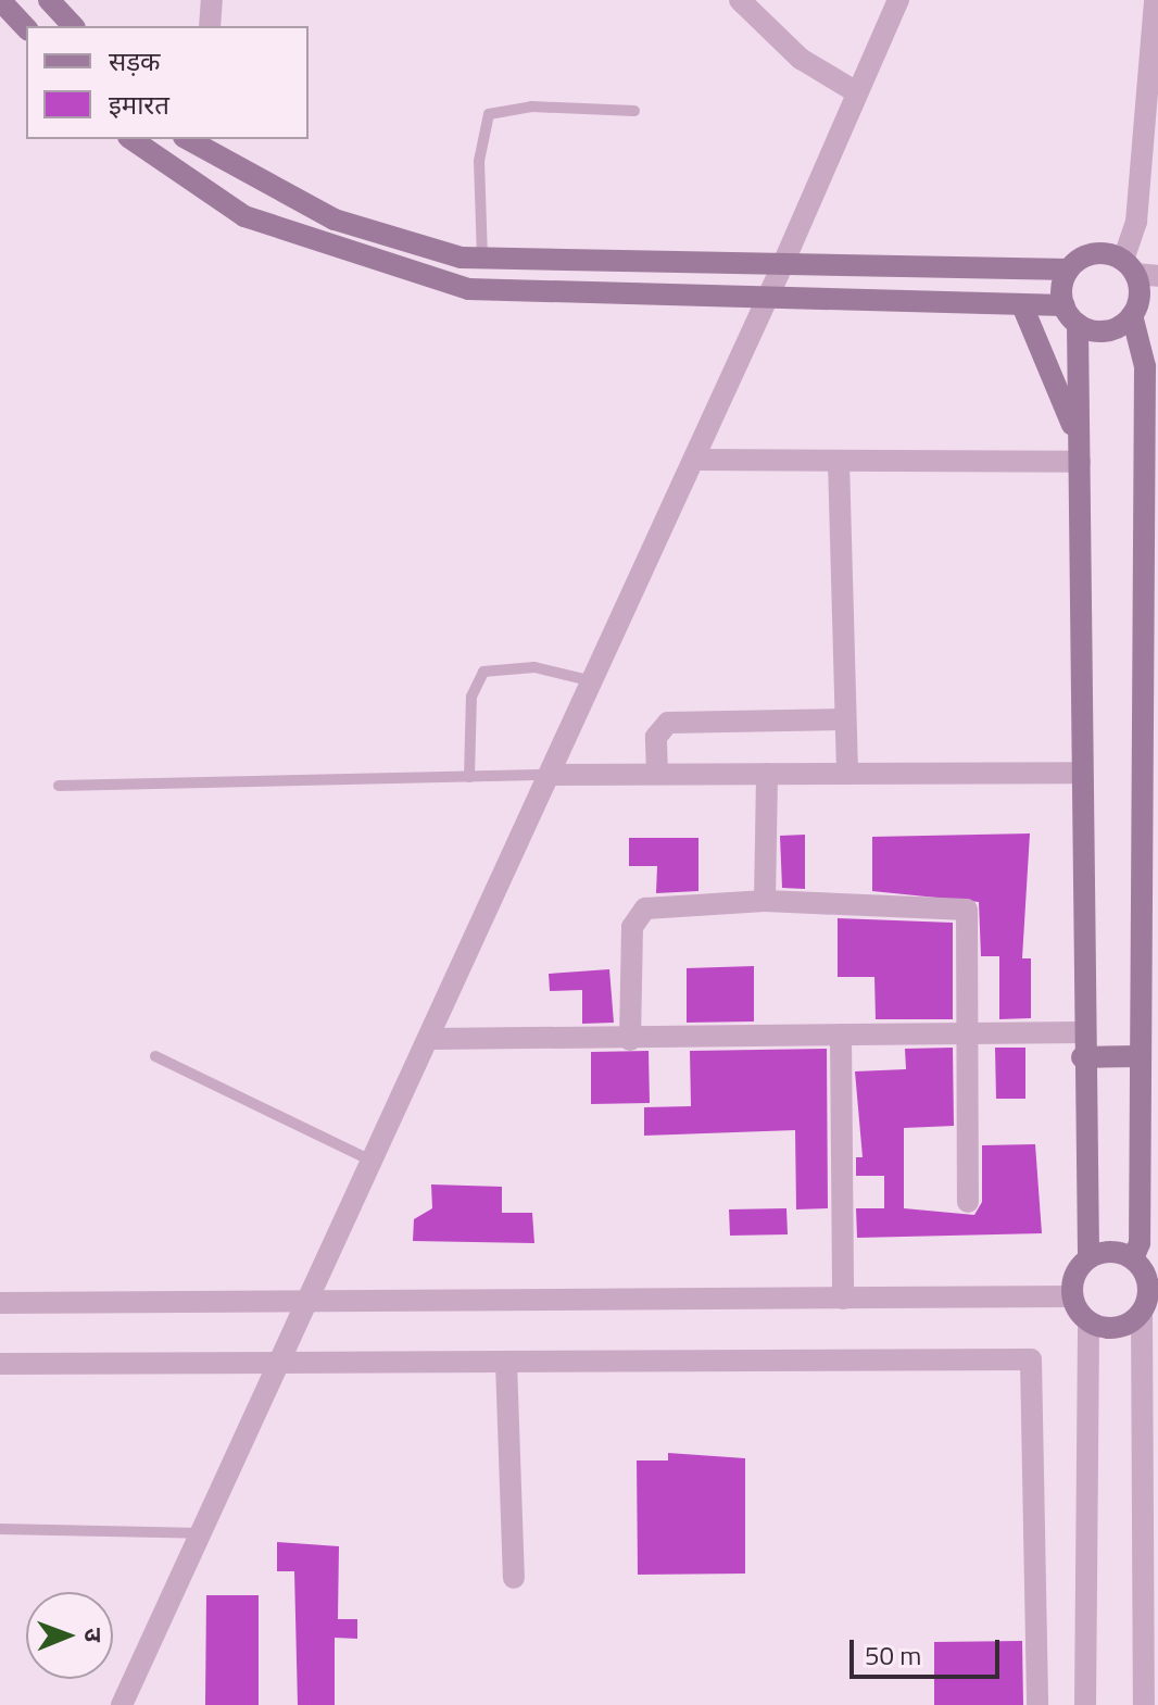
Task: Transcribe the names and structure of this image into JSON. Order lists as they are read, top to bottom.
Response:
{
  "legend": ["सड़क", "इमारत"],
  "scale_bar": "50 m",
  "north": "right"
}
